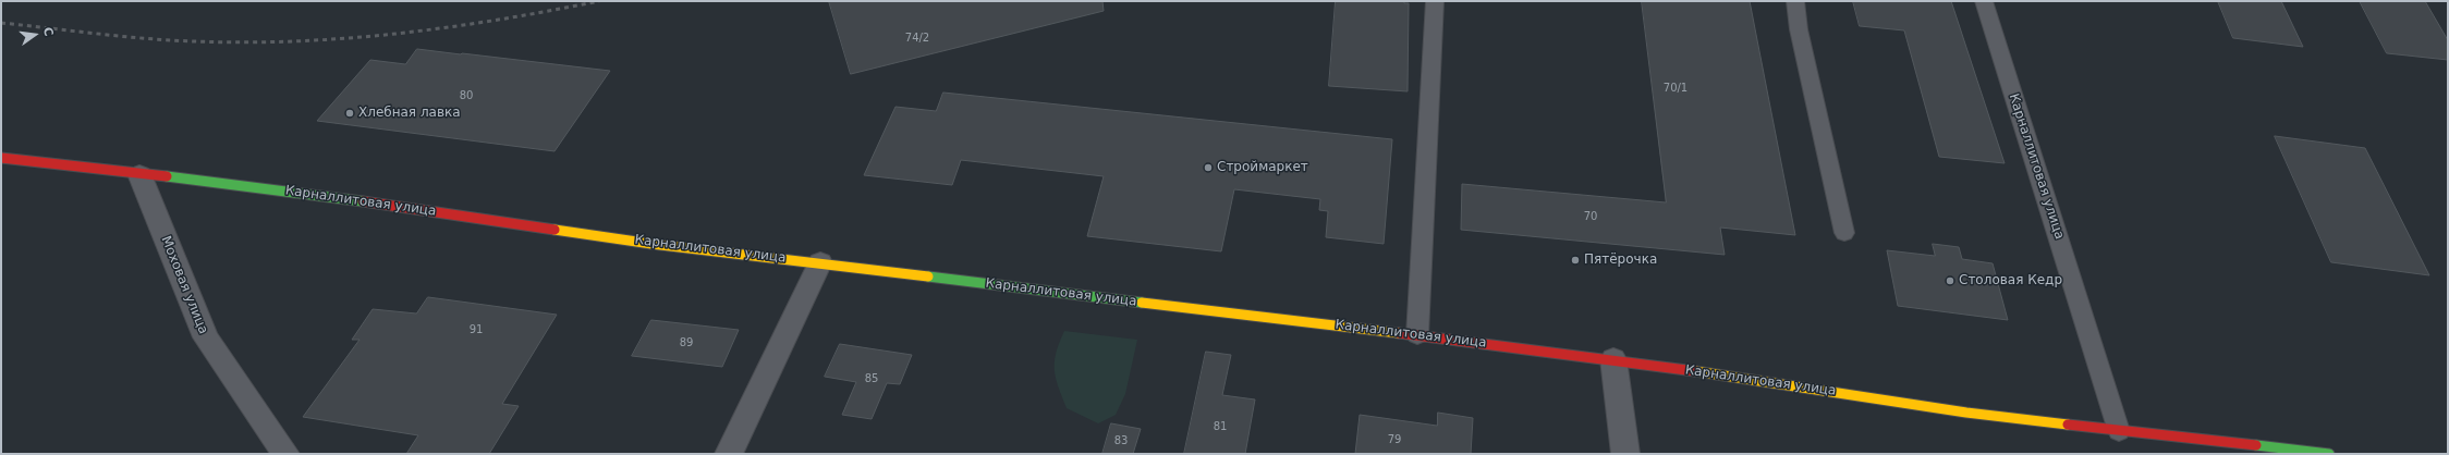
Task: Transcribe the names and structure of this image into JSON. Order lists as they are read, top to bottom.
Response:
{
  "streets": {
    "street": ["Карналлитовая улица", "Моховая улица"]
  },
  "crossings": [
    ["Карналлитовая улица", "Моховая улица"]
  ],
  "places": [
    "Хлебная лавка",
    "Строймаркет",
    "Пятёрочка",
    "Столовая Кедр"
  ],
  "house_numbers": [
    "74/2",
    "70/1",
    "80",
    "70",
    "91",
    "89",
    "85",
    "81",
    "79",
    "83"
  ],
  "north": "right"
}
